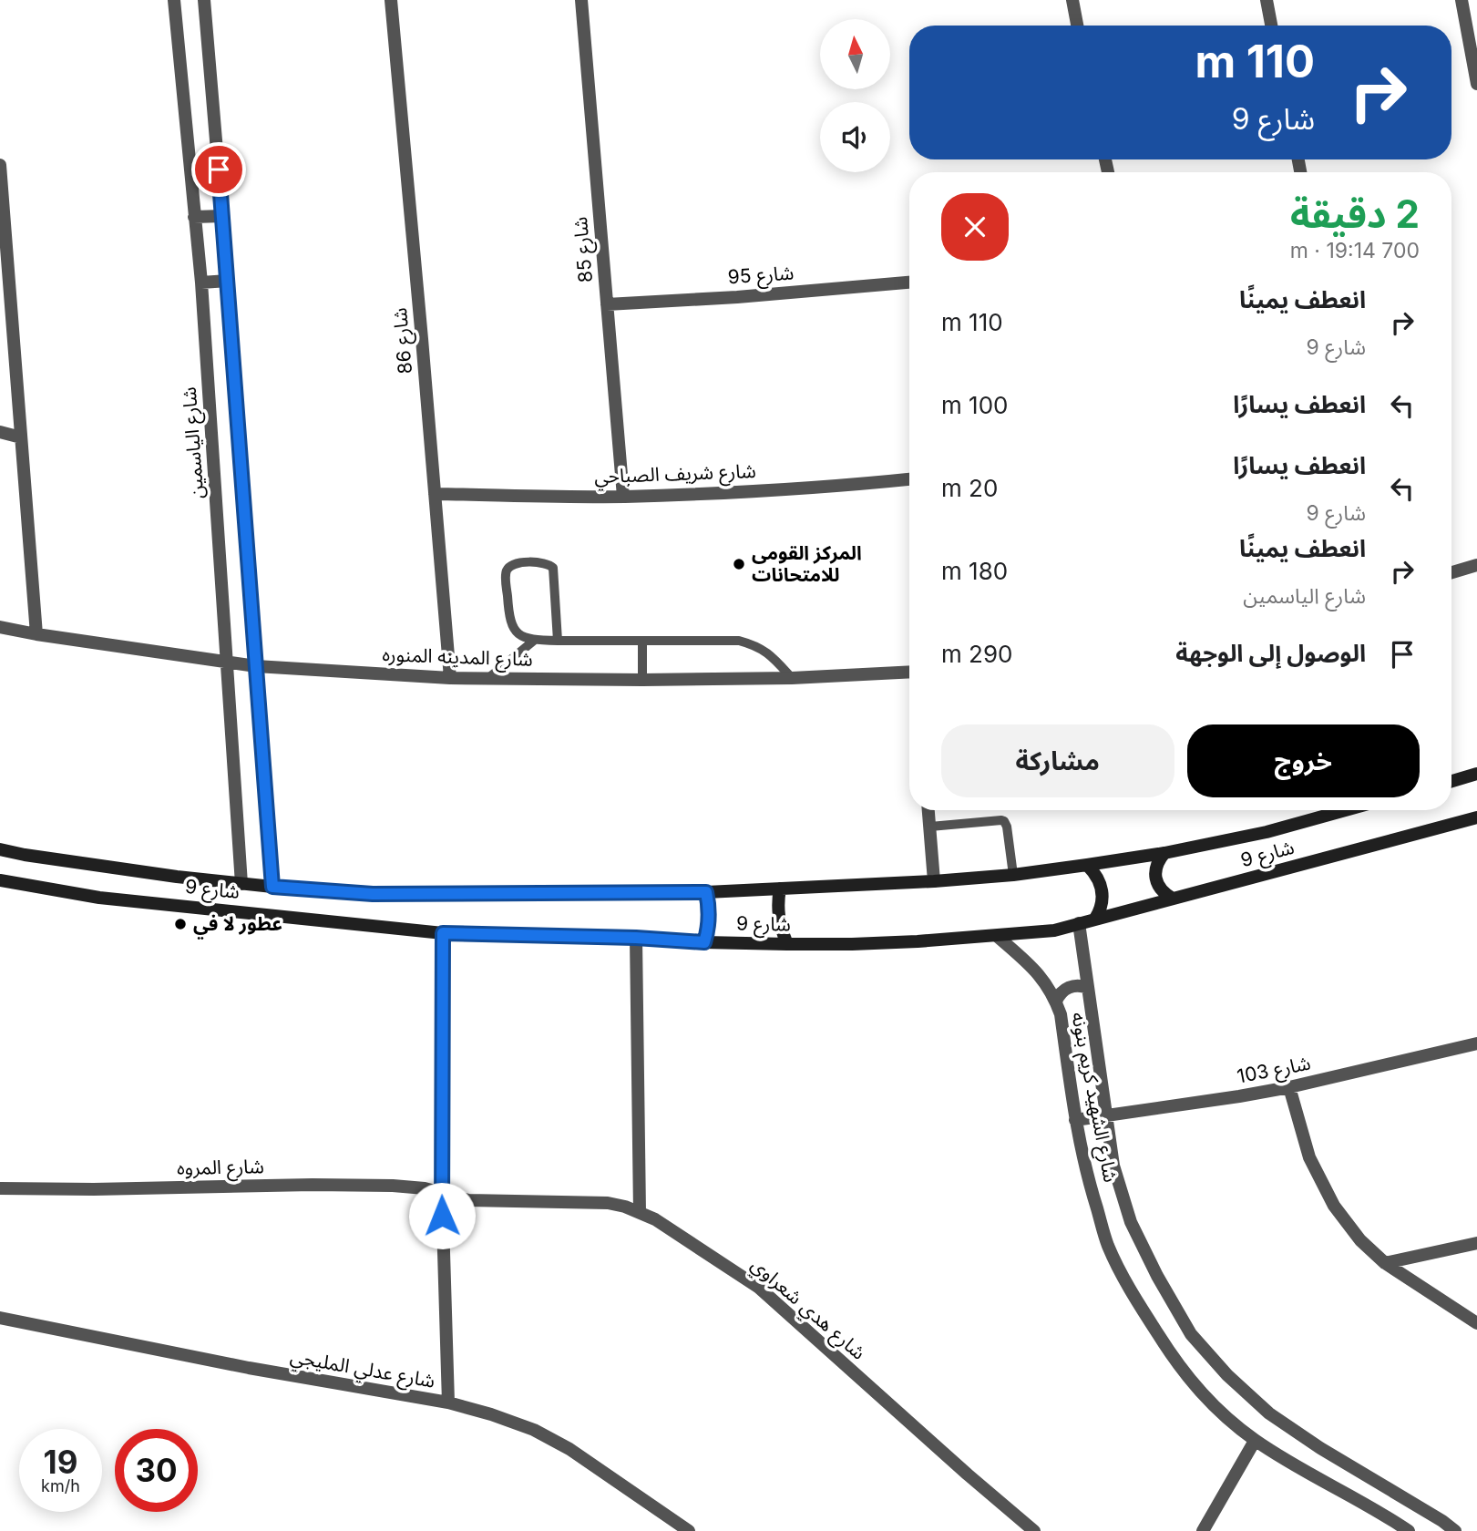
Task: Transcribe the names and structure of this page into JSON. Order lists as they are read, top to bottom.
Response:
{
  "streets": {
    "main road": ["شارع 9"],
    "street": [
      "شارع 85",
      "شارع 95",
      "شارع 86",
      "شارع الياسمين",
      "شارع شريف الصباحي",
      "شارع المدينه المنوره",
      "شارع 103",
      "شارع الشهيد كريم بنونه",
      "شارع المروه",
      "شارع هدي شعراوي",
      "شارع عدلي المليجي"
    ]
  },
  "crossings": [
    ["شارع 85", "شارع 95"],
    ["شارع 85", "شارع شريف الصباحي"],
    ["شارع 86", "شارع شريف الصباحي"],
    ["شارع 86", "شارع المدينه المنوره"],
    ["شارع الياسمين", "شارع المدينه المنوره"],
    ["شارع الياسمين", "شارع 9"],
    ["شارع 9", "شارع الشهيد كريم بنونه"],
    ["شارع 103", "شارع الشهيد كريم بنونه"],
    ["شارع المروه", "شارع هدي شعراوي"]
  ],
  "places": ["المركز القومى للامتحانات", "عطور لا في"],
  "north": "top",
  "page": {
    "turn": ["110 m", "شارع 9"],
    "heading": ["2 دقيقة", "700 m · 19:14"],
    "list": [
      {
        "name": "انعطف يمينًا",
        "note": "شارع 9",
        "value": "110 m"
      },
      {
        "name": "انعطف يسارًا",
        "value": "100 m"
      },
      {
        "name": "انعطف يسارًا",
        "note": "شارع 9",
        "value": "20 m"
      },
      {
        "name": "انعطف يمينًا",
        "note": "شارع الياسمين",
        "value": "180 m"
      },
      {
        "name": "الوصول إلى الوجهة",
        "value": "290 m"
      }
    ],
    "buttons": ["خروج", "مشاركة"],
    "speed": "19 km/h",
    "limit": "30"
  }
}
